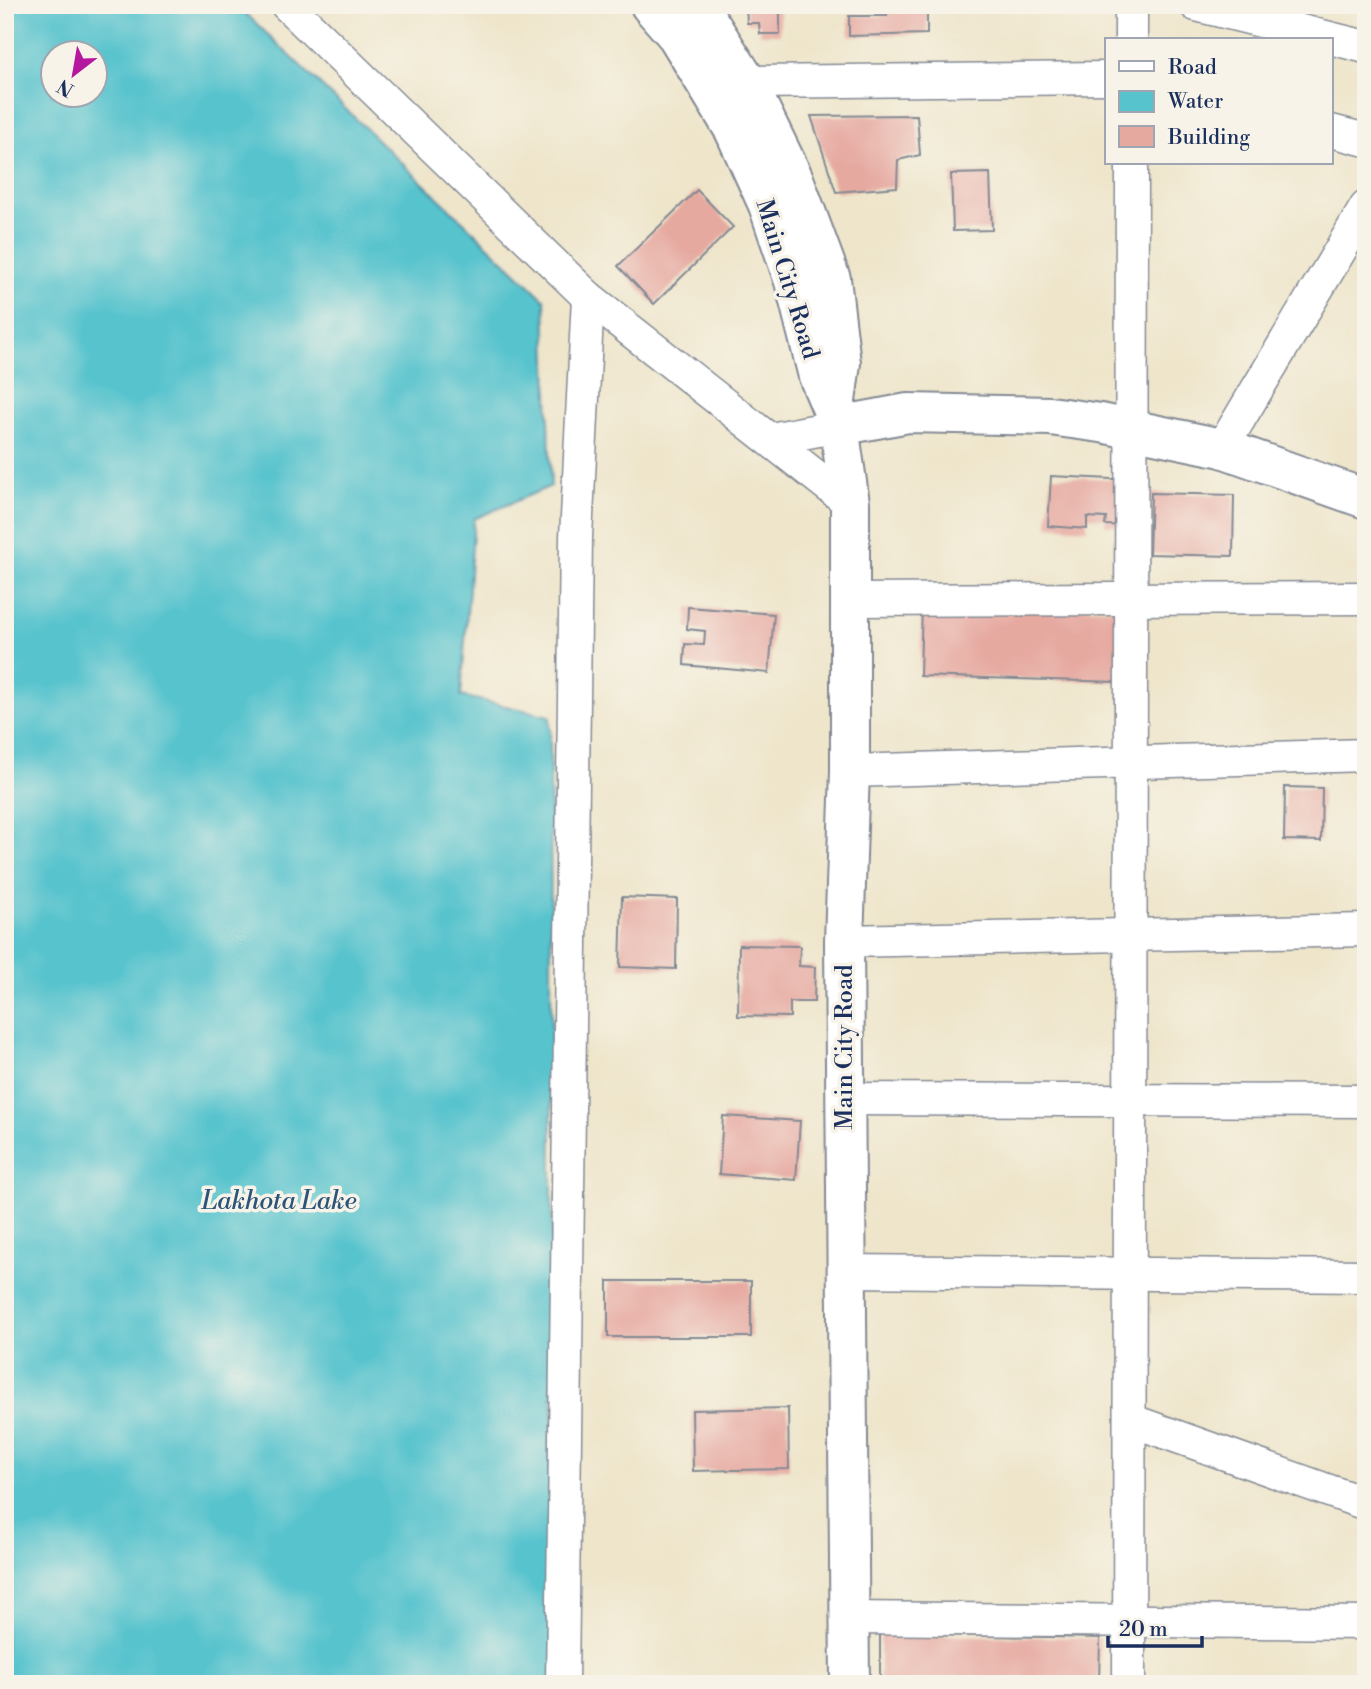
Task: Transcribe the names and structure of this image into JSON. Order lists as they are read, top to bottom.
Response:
{
  "streets": {
    "main road": ["Main City Road"]
  },
  "water": ["Lakhota Lake"],
  "legend": ["Road", "Water", "Building"],
  "scale_bar": "20 m",
  "north": "bottom left"
}
